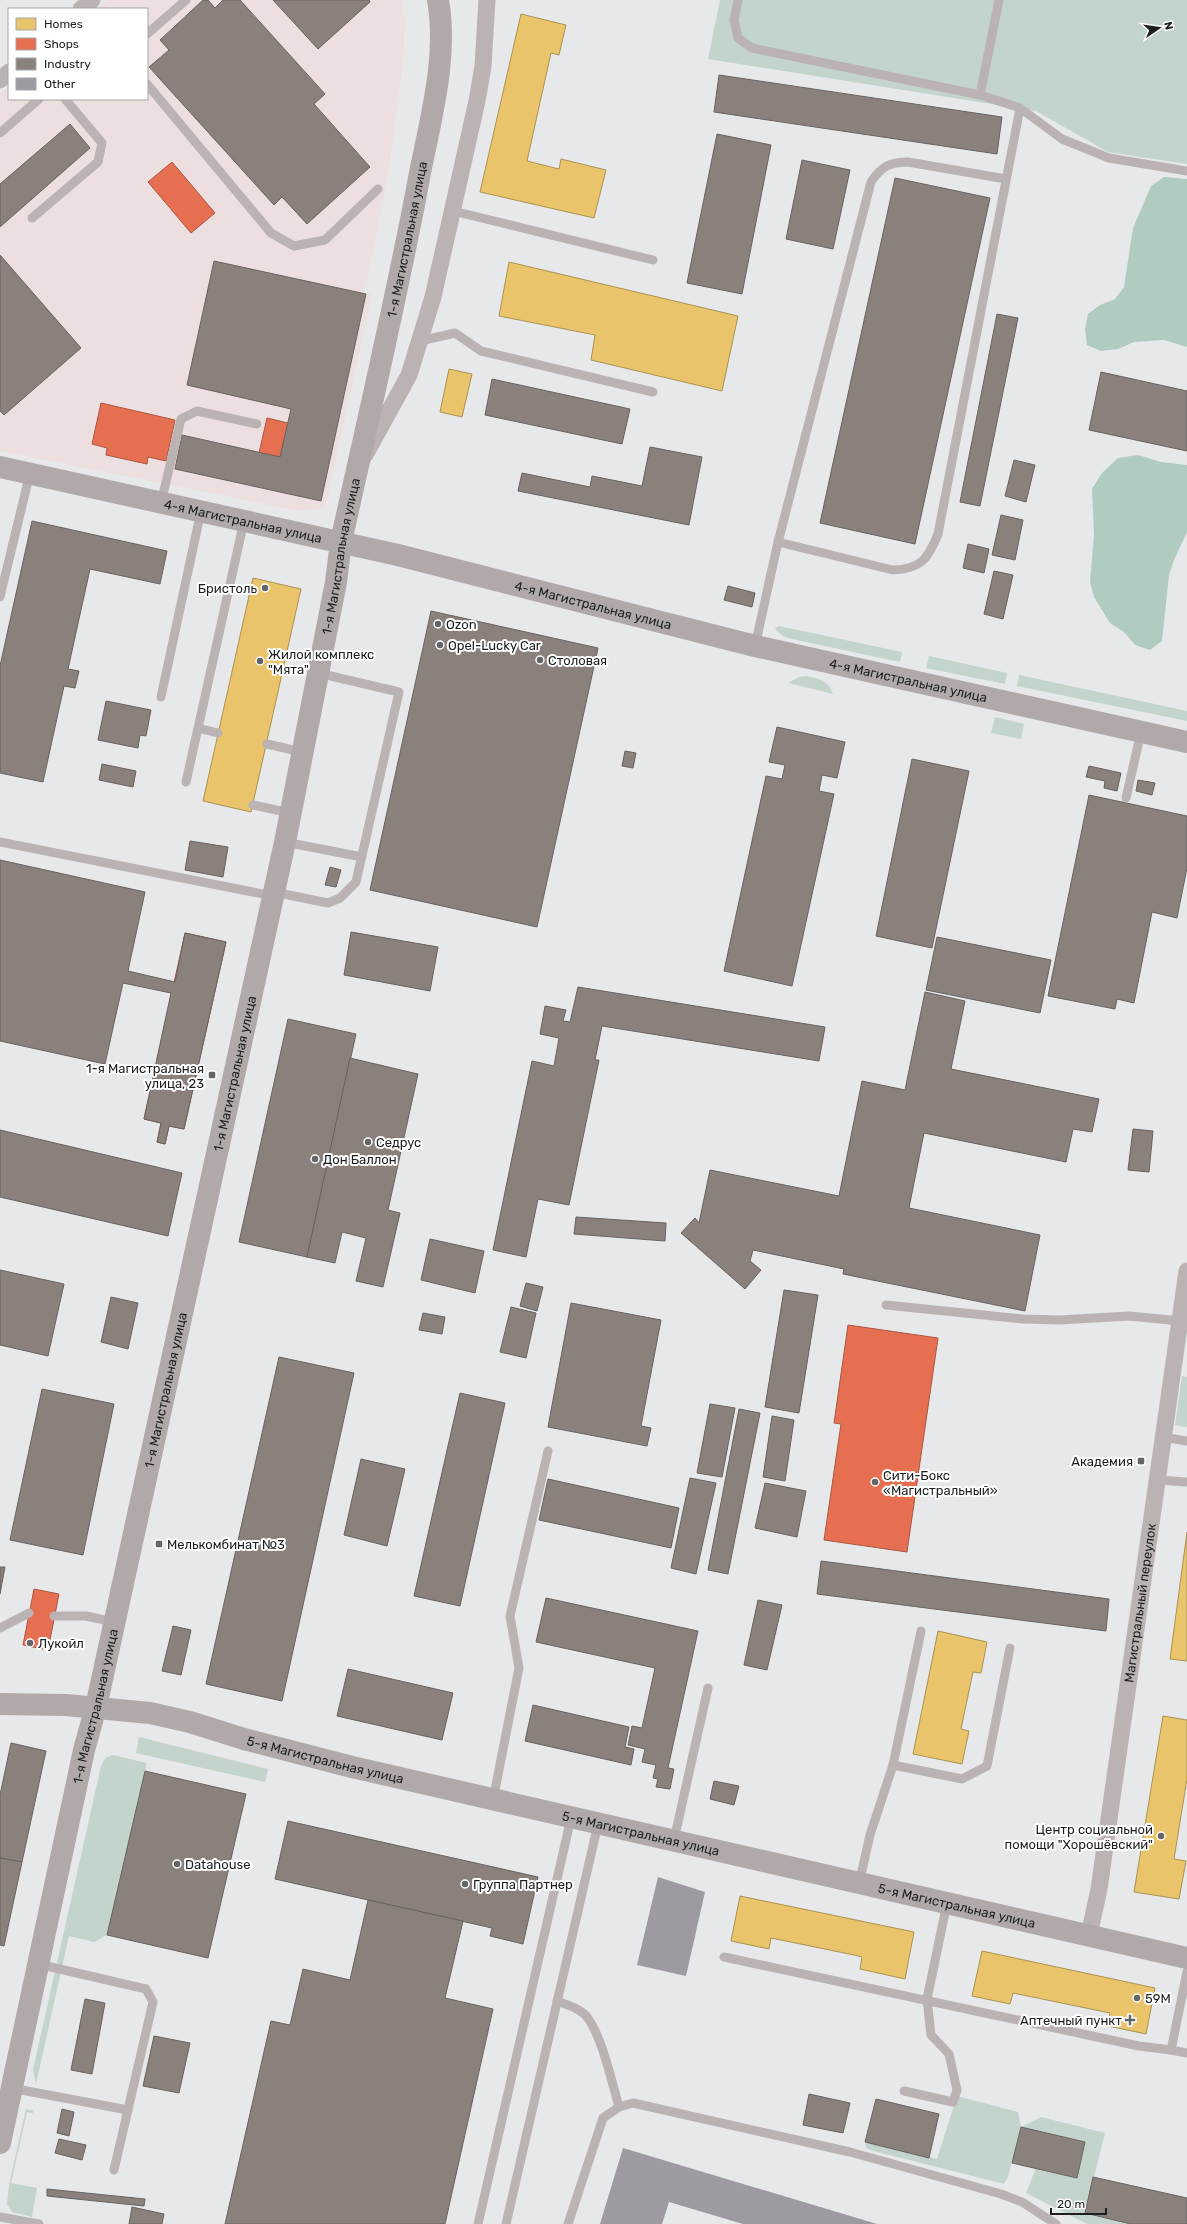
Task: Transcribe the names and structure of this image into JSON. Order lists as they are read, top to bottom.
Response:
{
  "streets": {
    "street": [
      "1-я Магистральная улица",
      "4-я Магистральная улица",
      "Магистральный переулок",
      "5-я Магистральная улица"
    ]
  },
  "crossings": [
    ["1-я Магистральная улица", "4-я Магистральная улица"],
    ["1-я Магистральная улица", "5-я Магистральная улица"],
    ["Магистральный переулок", "5-я Магистральная улица"]
  ],
  "places": {
    "other": [
      "Бристоль",
      "Ozon",
      "Opel-Lucky Car",
      "Столовая",
      "Жилой комплекс \"Мята\"",
      "Седрус",
      "Дон Баллон",
      "Сити-Бокс «Магистральный»",
      "Лукойл",
      "Центр социальной помощи \"Хорошёвский\"",
      "Datahouse",
      "Группа Партнер",
      "59М"
    ],
    "transit": ["1-я Магистральная улица, 23", "Академия", "Мелькомбинат №3"],
    "health": ["Аптечный пункт"]
  },
  "legend": [
    "Homes",
    "Shops",
    "Industry",
    "Other"
  ],
  "scale_bar": "20 m",
  "north": "right"
}
